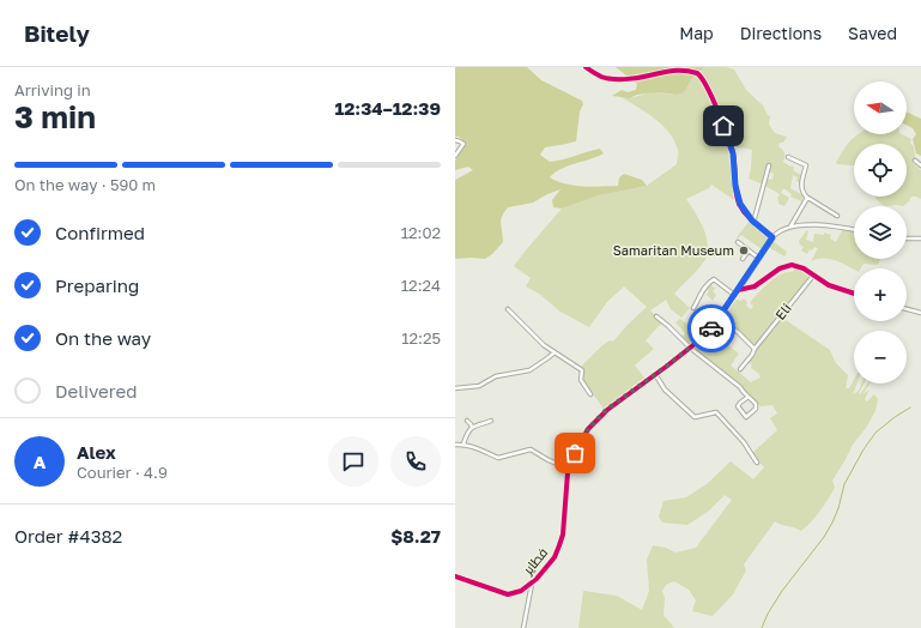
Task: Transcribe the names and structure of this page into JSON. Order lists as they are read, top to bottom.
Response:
{
  "streets": {
    "street": ["Eli", "فطاير"]
  },
  "places": ["Samaritan Museum"],
  "north": "left",
  "page": {
    "header": "Bitely",
    "nav": ["Map", "Directions", "Saved"],
    "heading": ["3 min", "Arriving in", "12:34–12:39"],
    "panel": [
      "Alex",
      "Courier · 4.9",
      "Order #4382",
      "$8.27"
    ],
    "map_buttons": ["+", "−"],
    "bar": "On the way · 590 m",
    "list": [
      ["Confirmed", "12:02"],
      ["Preparing", "12:24"],
      ["On the way", "12:25"],
      "Delivered"
    ],
    "round": "A"
  }
}
